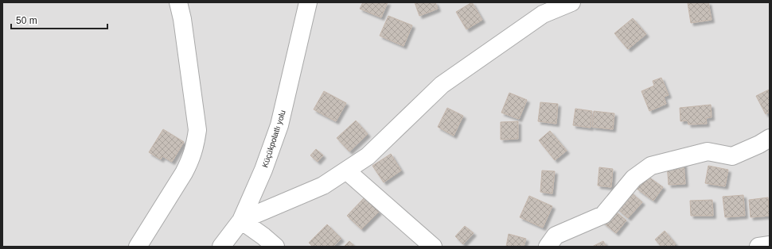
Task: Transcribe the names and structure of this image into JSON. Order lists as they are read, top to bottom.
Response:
{
  "streets": {
    "street": ["Küçükpolatlı yolu"]
  },
  "scale_bar": "50 m"
}
